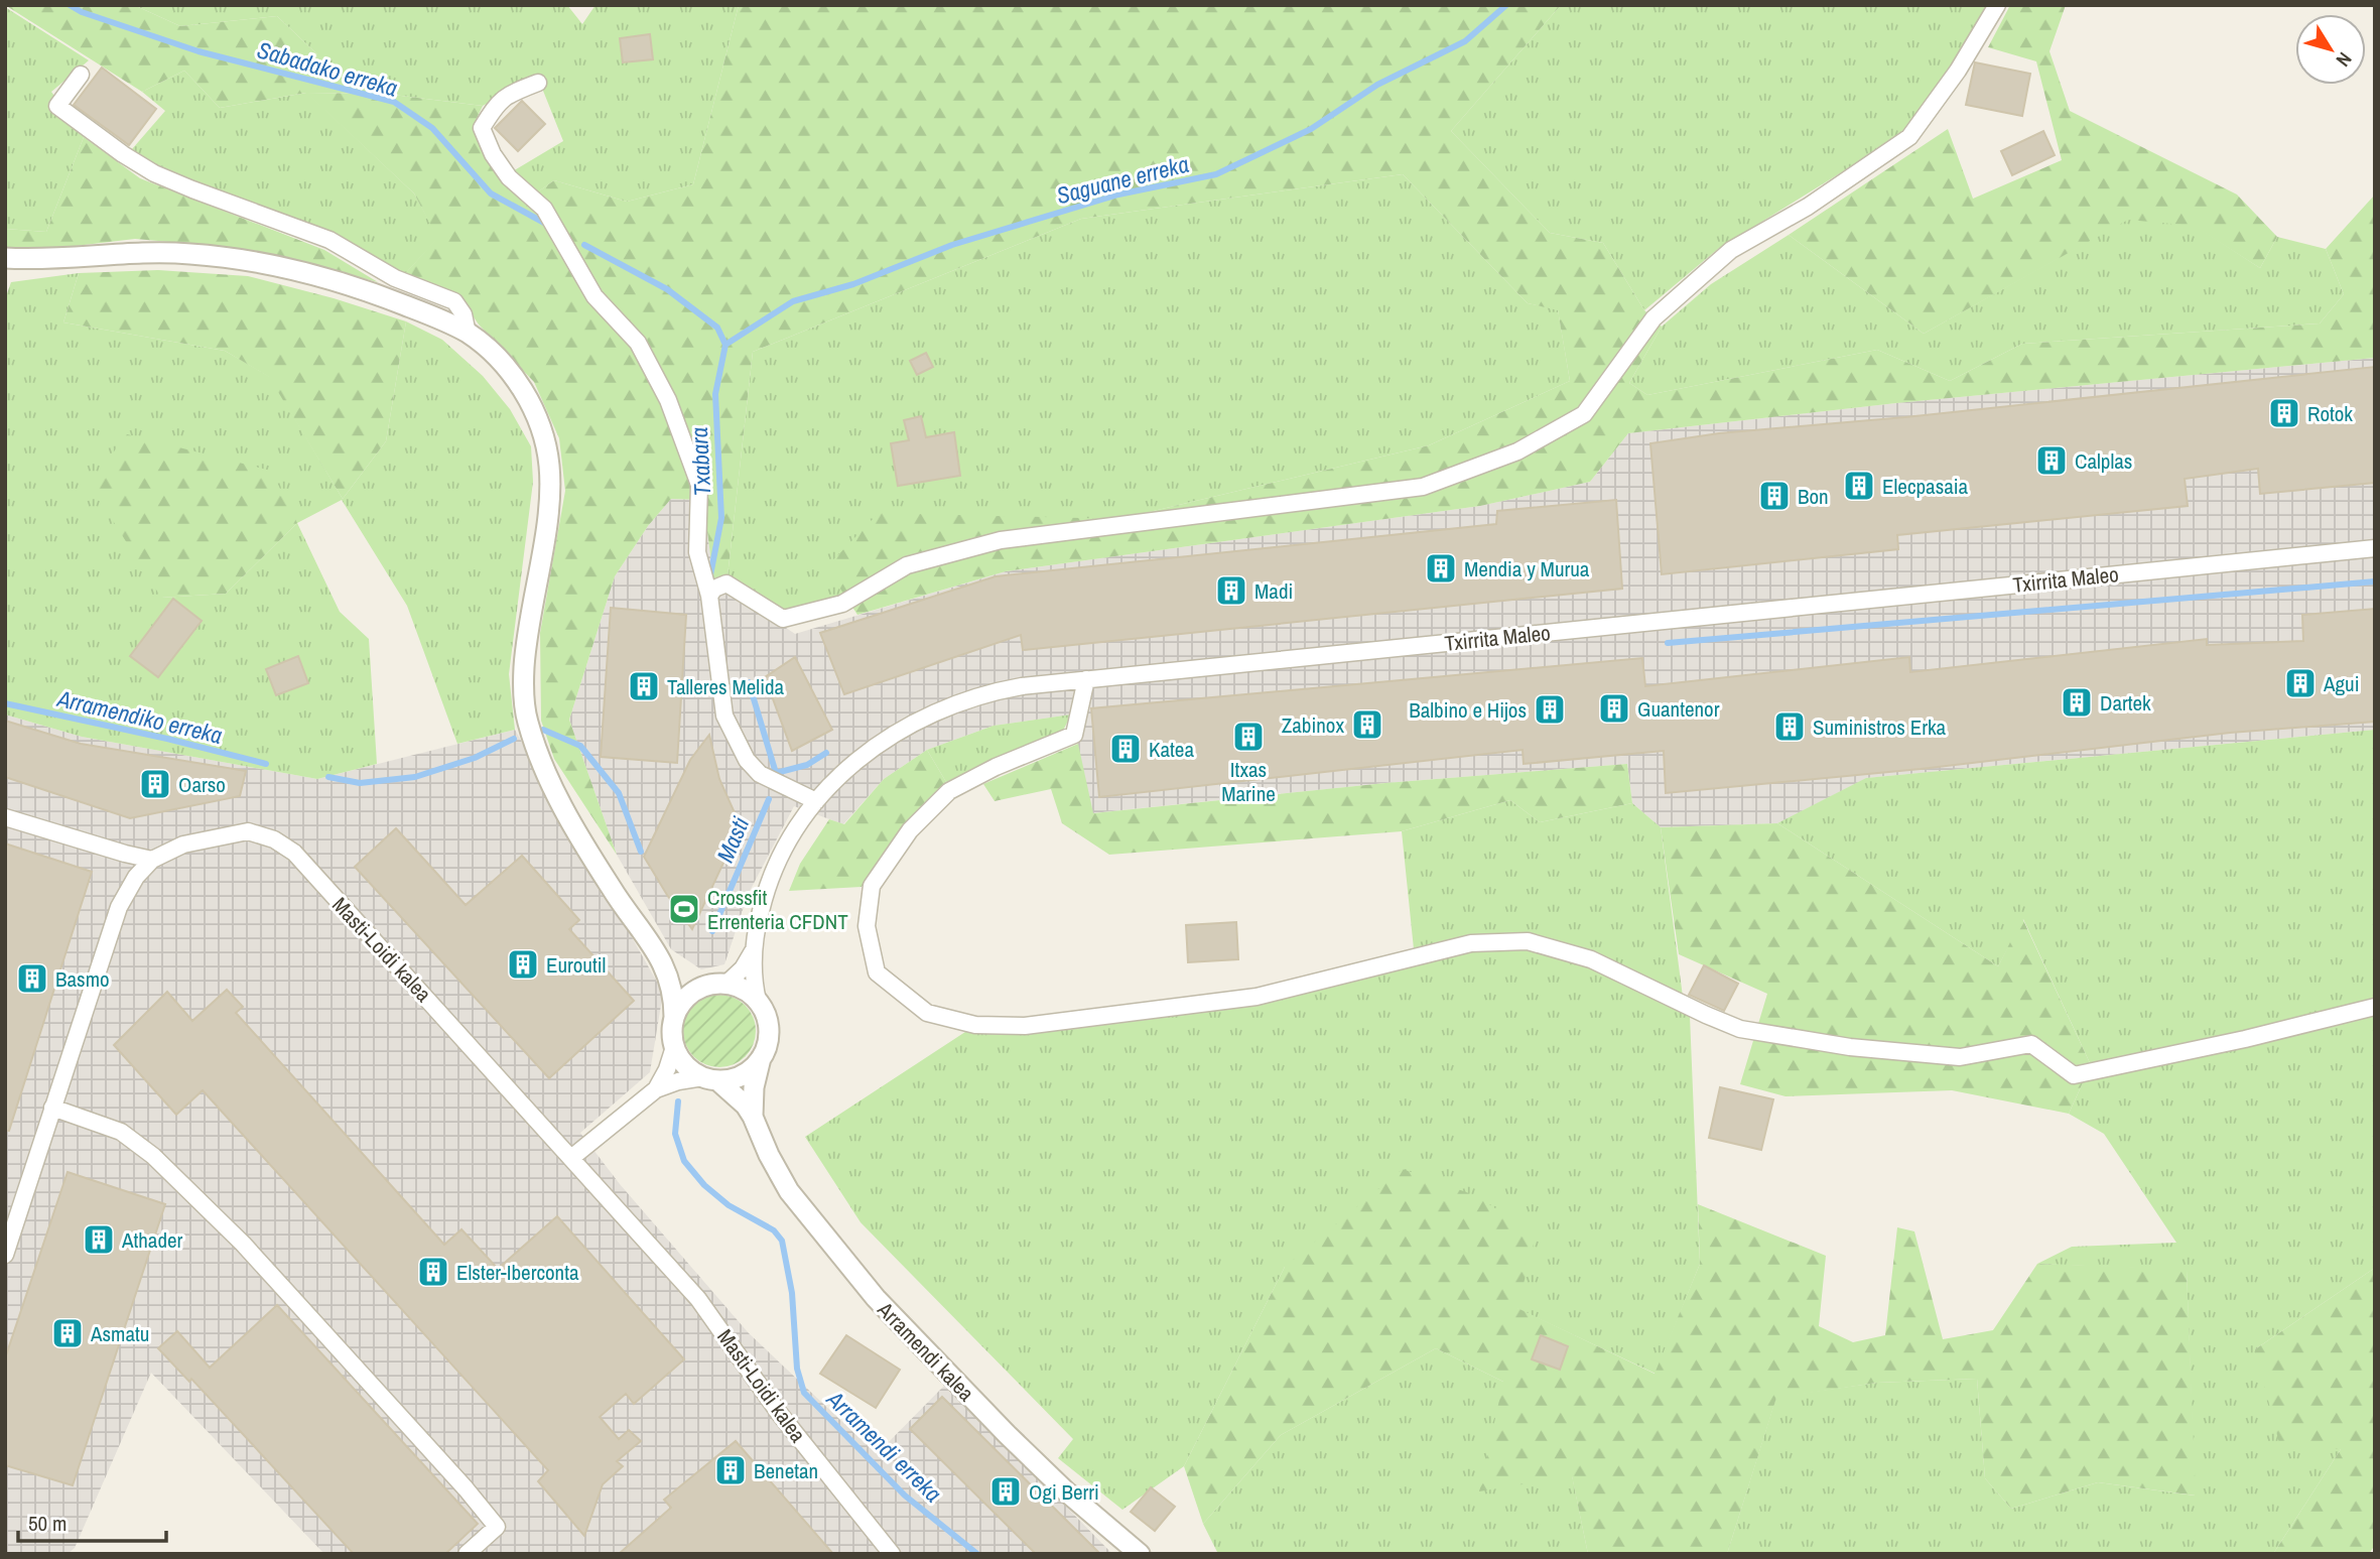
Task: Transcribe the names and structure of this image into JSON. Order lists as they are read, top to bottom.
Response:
{
  "streets": {
    "street": ["Txirrita Maleo", "Masti-Loidi kalea", "Arramendi kalea"]
  },
  "water": [
    "Sabadako erreka",
    "Saguane erreka",
    "Txabara",
    "Arramendiko erreka",
    "Masti",
    "Arramendi erreka"
  ],
  "places": {
    "building": [
      "Rotok",
      "Calplas",
      "Elecpasaia",
      "Bon",
      "Mendia y Murua",
      "Madi",
      "Agui",
      "Talleres Melida",
      "Dartek",
      "Guantenor",
      "Balbino e Hijos",
      "Zabinox",
      "Suministros Erka",
      "Itxas Marine",
      "Katea",
      "Oarso",
      "Euroutil",
      "Basmo",
      "Athader",
      "Elster-Iberconta",
      "Asmatu",
      "Benetan",
      "Ogi Berri"
    ],
    "sports": ["Crossfit Errenteria CFDNT"]
  },
  "scale_bar": "50 m",
  "north": "bottom right"
}
